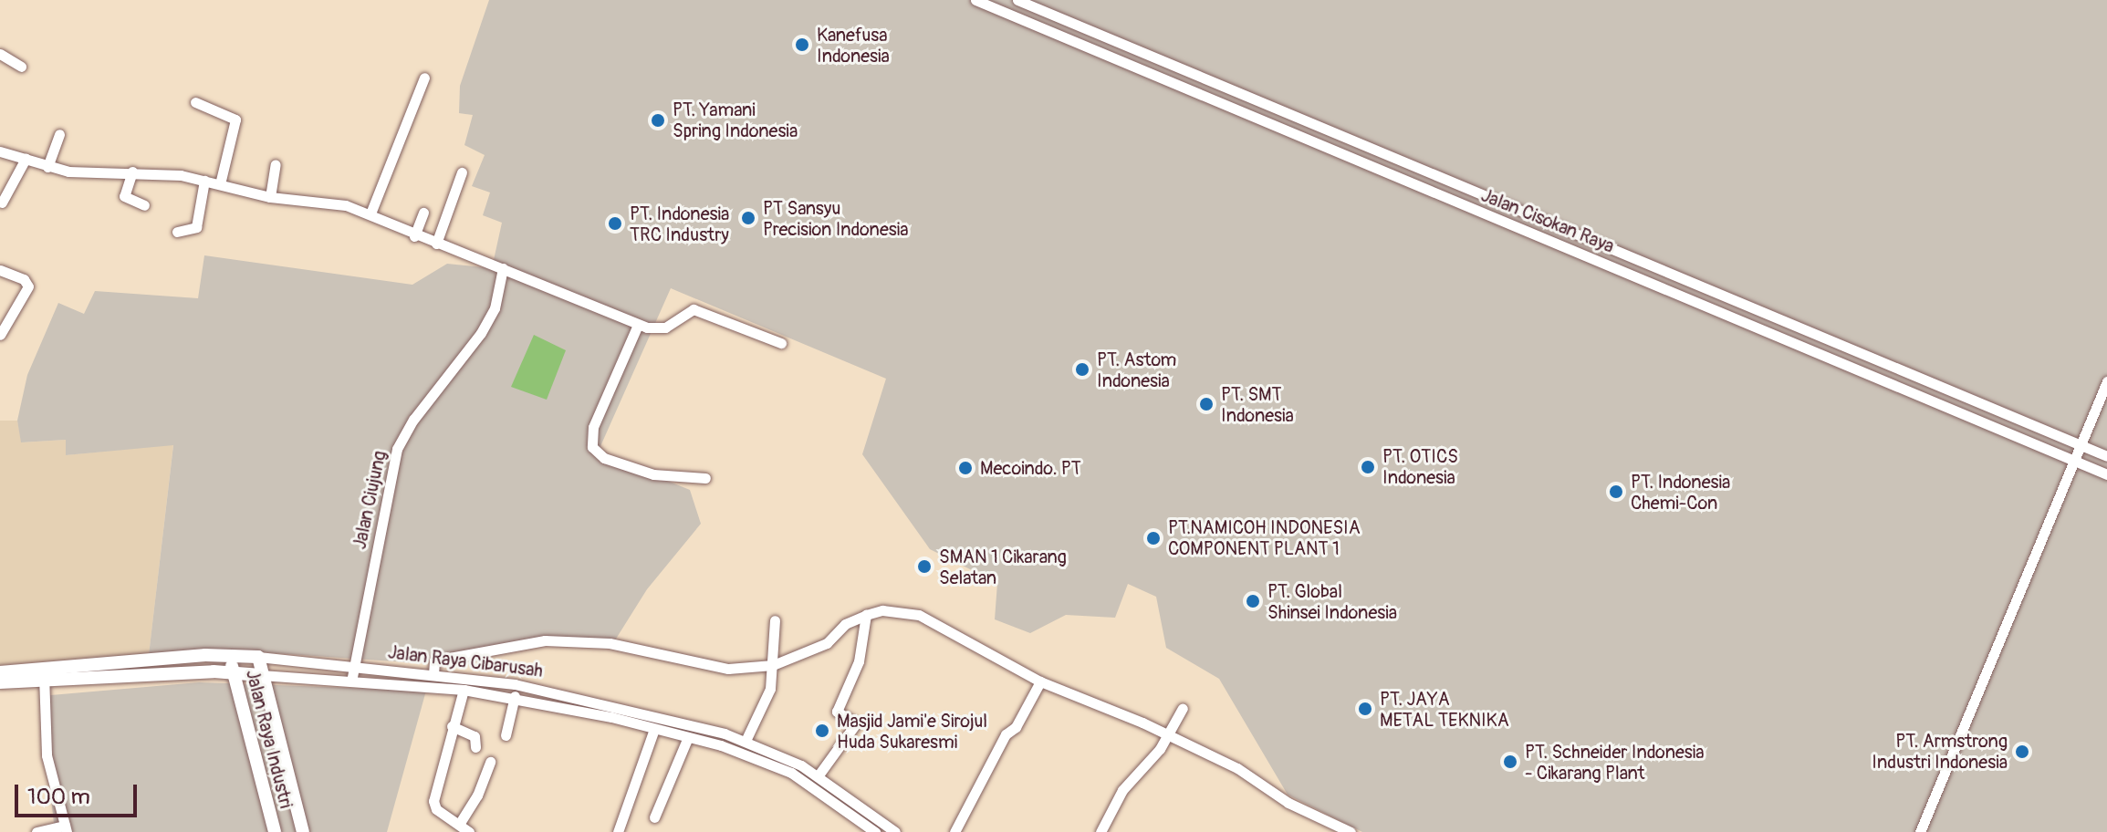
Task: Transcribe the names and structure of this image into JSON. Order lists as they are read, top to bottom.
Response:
{
  "streets": {
    "main road": ["Jalan Raya Cibarusah", "Jalan Raya Industri"],
    "street": ["Jalan Cisokan Raya", "Jalan Ciujung"]
  },
  "crossings": [
    ["Jalan Ciujung", "Jalan Raya Cibarusah"],
    ["Jalan Raya Cibarusah", "Jalan Raya Industri"]
  ],
  "places": [
    "Kanefusa Indonesia",
    "PT. Yamani Spring Indonesia",
    "PT Sansyu Precision Indonesia",
    "PT. Indonesia TRC Industry",
    "PT. Astom Indonesia",
    "PT. SMT Indonesia",
    "PT. OTICS Indonesia",
    "Mecoindo. PT",
    "PT. Indonesia Chemi-Con",
    "PT.NAMICOH INDONESIA COMPONENT PLANT 1",
    "SMAN 1 Cikarang Selatan",
    "PT. Global Shinsei Indonesia",
    "PT. JAYA METAL TEKNIKA",
    "Masjid Jami'e Sirojul Huda Sukaresmi",
    "PT. Armstrong Industri Indonesia",
    "PT. Schneider Indonesia - Cikarang Plant"
  ],
  "scale_bar": "100 m"
}
